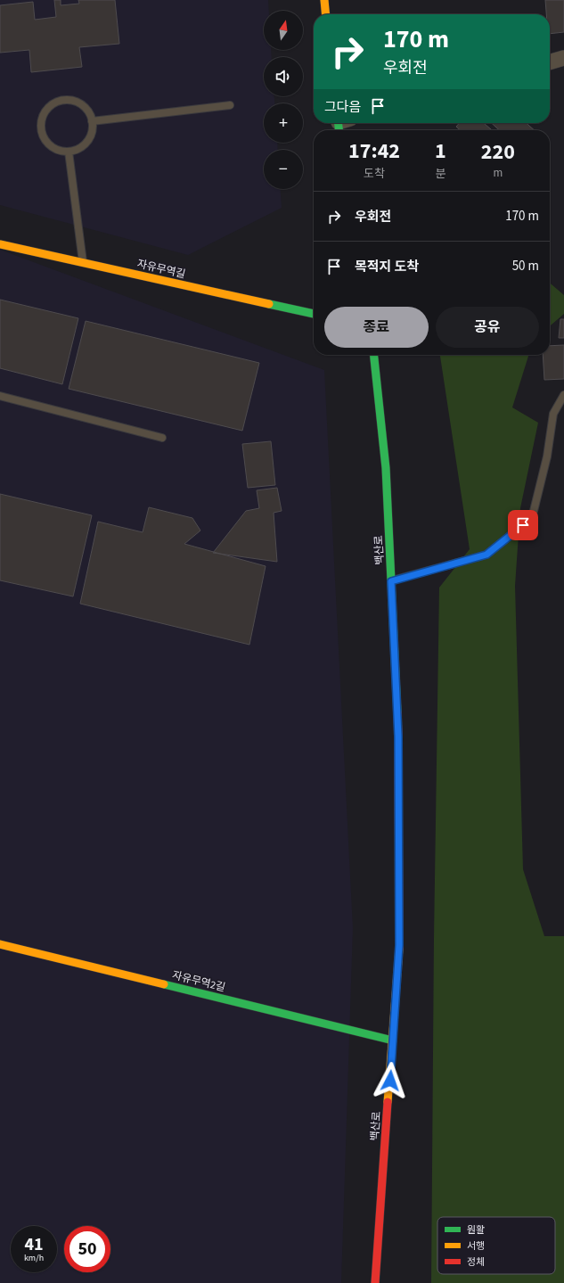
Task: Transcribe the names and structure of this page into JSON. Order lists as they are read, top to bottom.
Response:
{
  "streets": {
    "main road": ["자유무역길", "백산로", "자유무역2길"]
  },
  "crossings": [
    ["백산로", "자유무역2길"]
  ],
  "legend": ["원활", "서행", "정체"],
  "north": "top",
  "page": {
    "map_buttons": ["+", "−"],
    "turn": ["170 m", "우회전"],
    "then": "그다음",
    "eta": [
      "17:42",
      "도착",
      "1",
      "분",
      "220",
      "m"
    ],
    "list": [
      {
        "name": "우회전",
        "value": "170 m"
      },
      {
        "name": "목적지 도착",
        "value": "50 m"
      }
    ],
    "buttons": ["종료", "공유"],
    "speed": "41 km/h",
    "limit": "50"
  }
}
